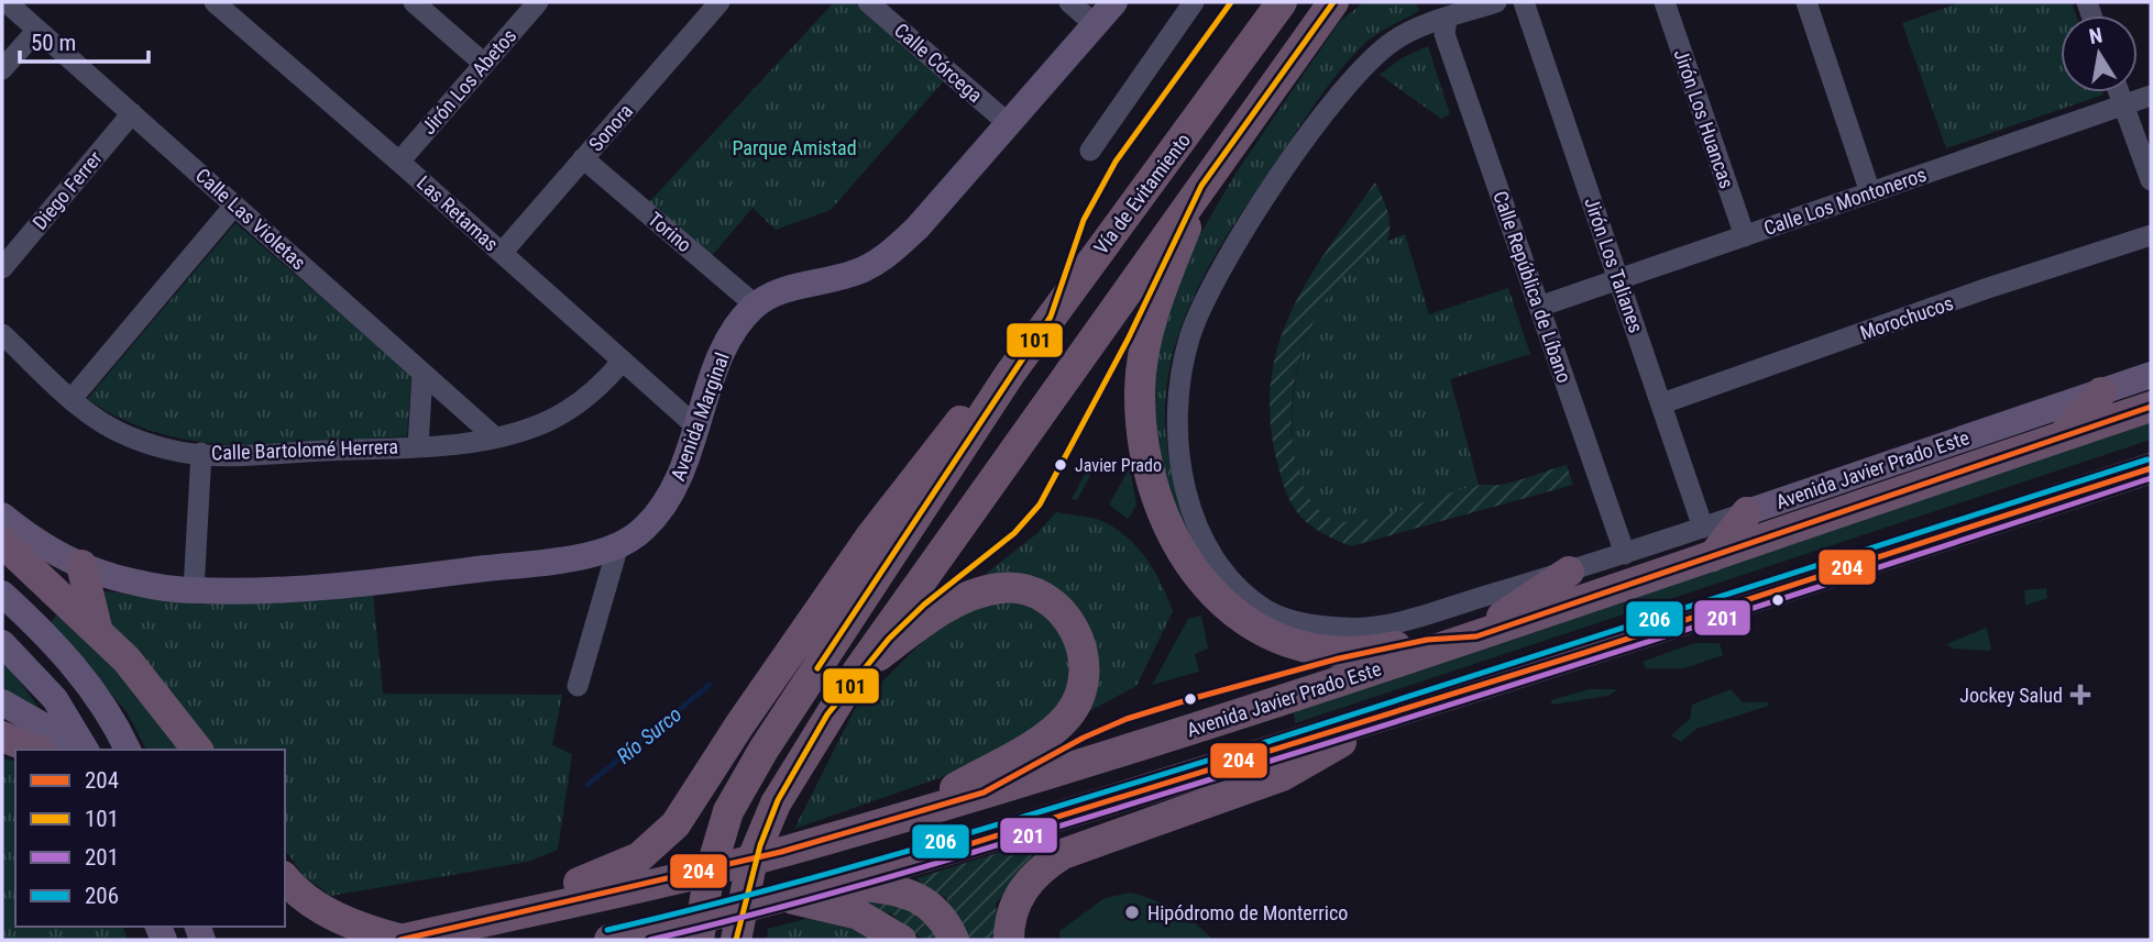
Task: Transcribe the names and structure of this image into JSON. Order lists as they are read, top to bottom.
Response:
{
  "streets": {
    "highway": ["Vía de Evitamiento", "Avenida Javier Prado Este"],
    "main road": ["Avenida Marginal"],
    "street": [
      "Calle Córcega",
      "Jirón Los Abetos",
      "Jirón Los Huancas",
      "Sonora",
      "Diego Ferrer",
      "Calle Los Montoneros",
      "Las Retamas",
      "Calle Las Violetas",
      "Torino",
      "Jirón Los Talianes",
      "Calle República de Líbano",
      "Morochucos",
      "Calle Bartolomé Herrera"
    ]
  },
  "crossings": [
    ["Calle Córcega", "Avenida Marginal"],
    ["Jirón Los Abetos", "Las Retamas"],
    ["Jirón Los Huancas", "Calle Los Montoneros"],
    ["Sonora", "Las Retamas"],
    ["Sonora", "Torino"],
    ["Diego Ferrer", "Calle Las Violetas"],
    ["Calle Los Montoneros", "Jirón Los Talianes"],
    ["Calle Los Montoneros", "Calle República de Líbano"],
    ["Las Retamas", "Avenida Marginal"],
    ["Las Retamas", "Calle Bartolomé Herrera"],
    ["Calle Las Violetas", "Calle Bartolomé Herrera"],
    ["Torino", "Avenida Marginal"],
    ["Jirón Los Talianes", "Morochucos"],
    ["Jirón Los Talianes", "Avenida Javier Prado Este"],
    ["Calle República de Líbano", "Avenida Javier Prado Este"]
  ],
  "water": ["Río Surco"],
  "parks": ["Parque Amistad"],
  "places": {
    "other": ["Javier Prado", "Hipódromo de Monterrico"],
    "health": ["Jockey Salud"]
  },
  "lines": [
    "transit line 101",
    "transit line 204",
    "transit line 206",
    "transit line 201"
  ],
  "legend": [
    "204",
    "101",
    "201",
    "206"
  ],
  "scale_bar": "50 m",
  "north": "top"
}
